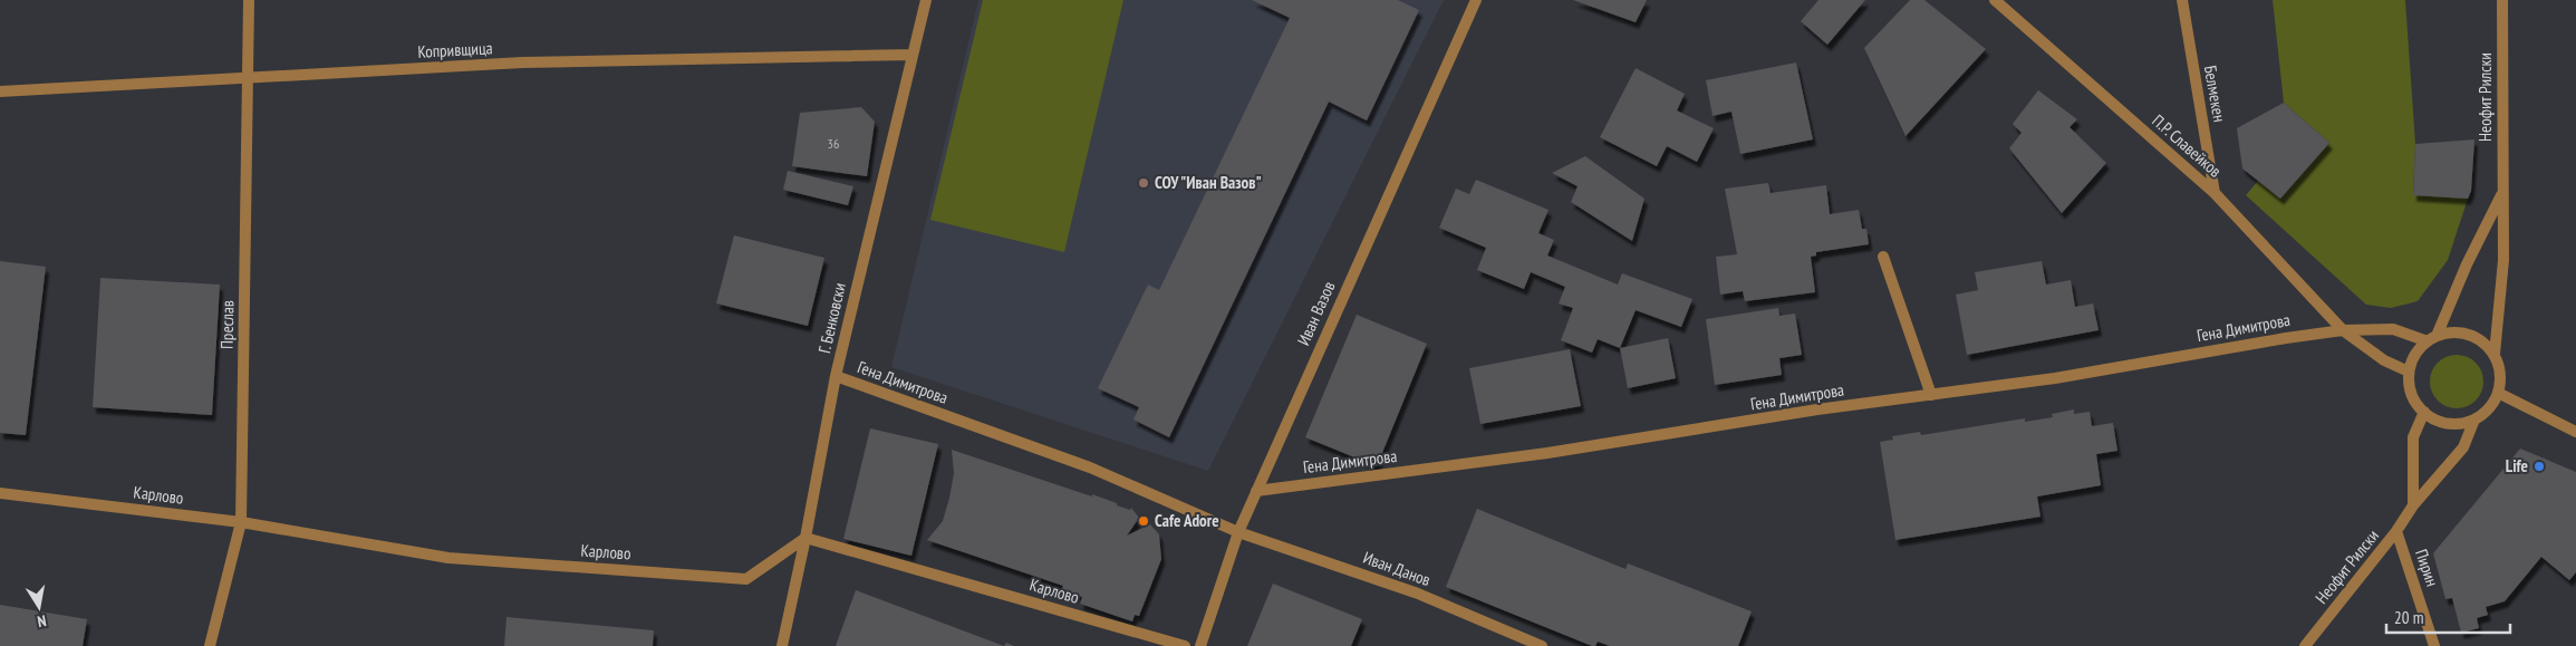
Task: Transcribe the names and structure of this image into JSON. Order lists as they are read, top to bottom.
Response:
{
  "streets": {
    "street": [
      "Копривщица",
      "Белмекен",
      "Неофит Рилски",
      "П.Р. Славейков",
      "Иван Вазов",
      "Г. Бенковски",
      "Преслав",
      "Гена Димитрова",
      "Карлово",
      "Пирин",
      "Иван Данов"
    ]
  },
  "crossings": [
    ["Копривщица", "Г. Бенковски"],
    ["Копривщица", "Преслав"],
    ["Белмекен", "П.Р. Славейков"],
    ["Неофит Рилски", "Гена Димитрова"],
    ["Неофит Рилски", "Пирин"],
    ["П.Р. Славейков", "Гена Димитрова"],
    ["Иван Вазов", "Гена Димитрова"],
    ["Иван Вазов", "Иван Данов"],
    ["Г. Бенковски", "Гена Димитрова"],
    ["Г. Бенковски", "Карлово"],
    ["Преслав", "Карлово"],
    ["Гена Димитрова", "Иван Данов"]
  ],
  "places": ["СОУ \"Иван Вазов\"", "Life", "Cafe Adore"],
  "house_numbers": ["36"],
  "scale_bar": "20 m",
  "north": "bottom"
}
